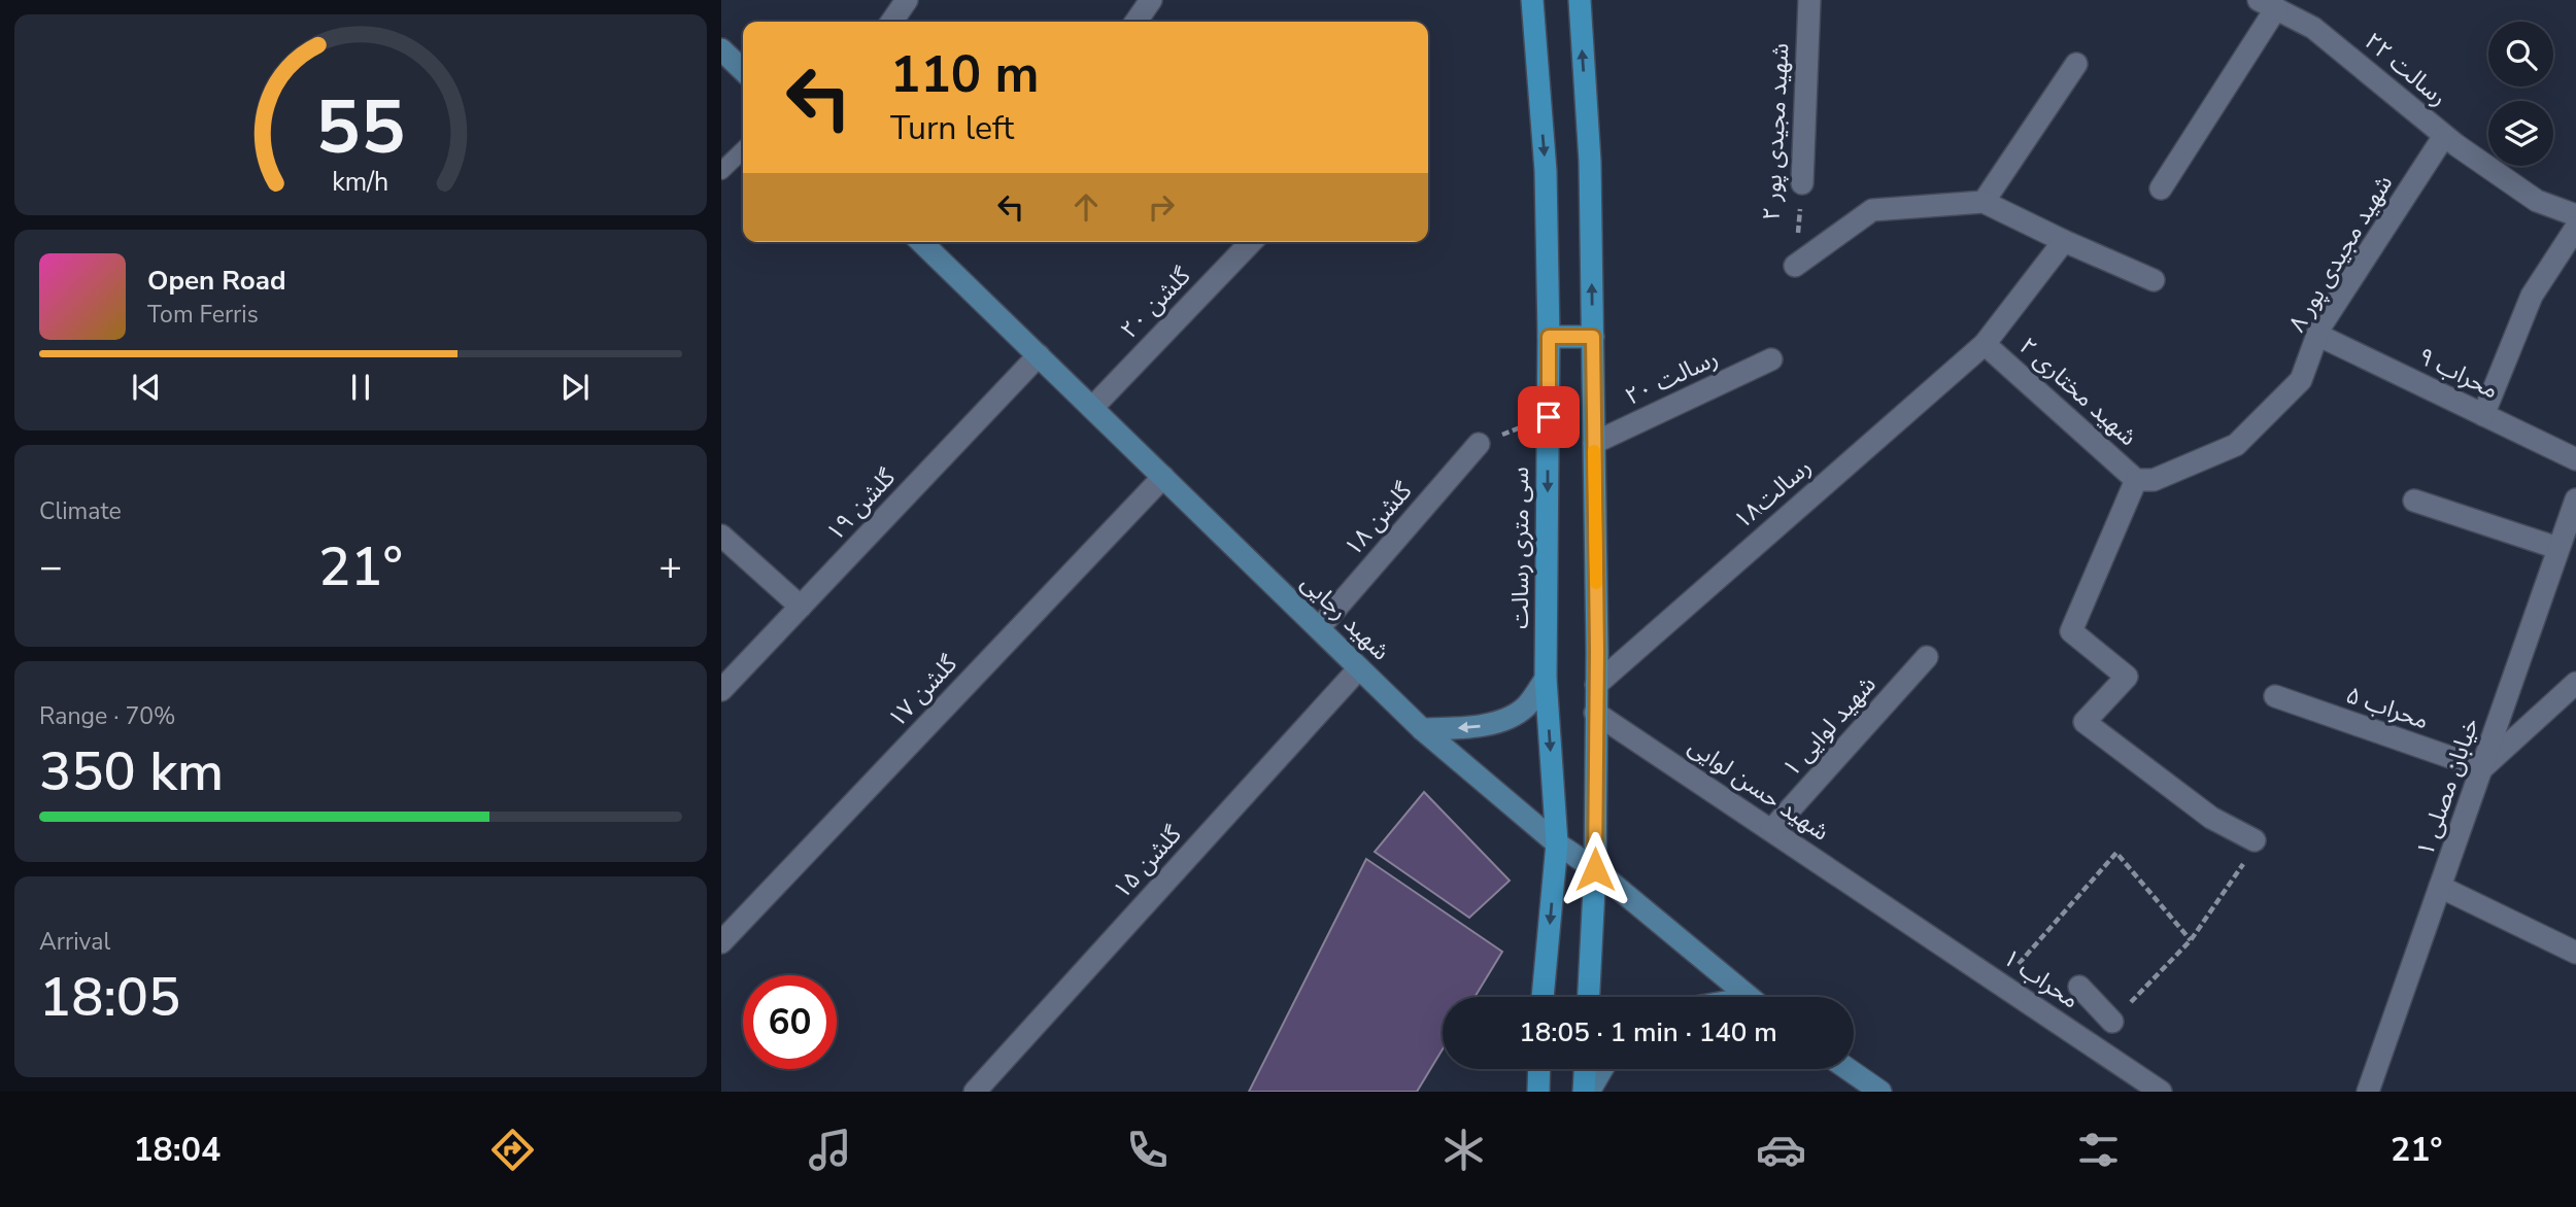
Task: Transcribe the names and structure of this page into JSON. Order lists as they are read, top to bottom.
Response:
{
  "streets": {
    "main road": ["سی متری رسالت", "شهید رجایی"],
    "street": [
      "۲۲ رسالت",
      "۲ شهید مجیدی پور",
      "۸ شهید مجیدی پور",
      "۲۰ گلشن",
      "۹ محراب",
      "۲۰ رسالت",
      "۲ شهید مختاری",
      "رسالت۱۸",
      "۱۹ گلشن",
      "۱۸ گلشن",
      "گلشن ۱۷",
      "۵ محراب",
      "۱ شهید لوایی",
      "خیابان مصلی ۱",
      "شهید حسن لوایی",
      "گلشن ۱۵",
      "۱ محراب"
    ]
  },
  "crossings": [
    ["۲۲ رسالت", "۸ شهید مجیدی پور"],
    ["۸ شهید مجیدی پور", "۹ محراب"],
    ["۸ شهید مجیدی پور", "۲ شهید مختاری"],
    ["۲۰ گلشن", "شهید رجایی"],
    ["۲ شهید مختاری", "رسالت۱۸"],
    ["۱۹ گلشن", "شهید رجایی"],
    ["۱۸ گلشن", "شهید رجایی"],
    ["سی متری رسالت", "شهید رجایی"],
    ["شهید رجایی", "گلشن ۱۷"],
    ["شهید رجایی", "گلشن ۱۵"],
    ["۵ محراب", "خیابان مصلی ۱"],
    ["۱ شهید لوایی", "شهید حسن لوایی"],
    ["شهید حسن لوایی", "۱ محراب"]
  ],
  "page": {
    "turn": ["110 m", "Turn left"],
    "song": ["Open Road", "Tom Ferris"],
    "tile": [
      "Climate",
      ["Range · 70%", "350 km"],
      ["Arrival", "18:05"]
    ],
    "heat": ["−", "21°", "+"],
    "limit": "60",
    "trip": "18:05 · 1 min · 140 m",
    "tabs": ["18:04", "21°"],
    "gauge": ["55", "km/h"]
  }
}
